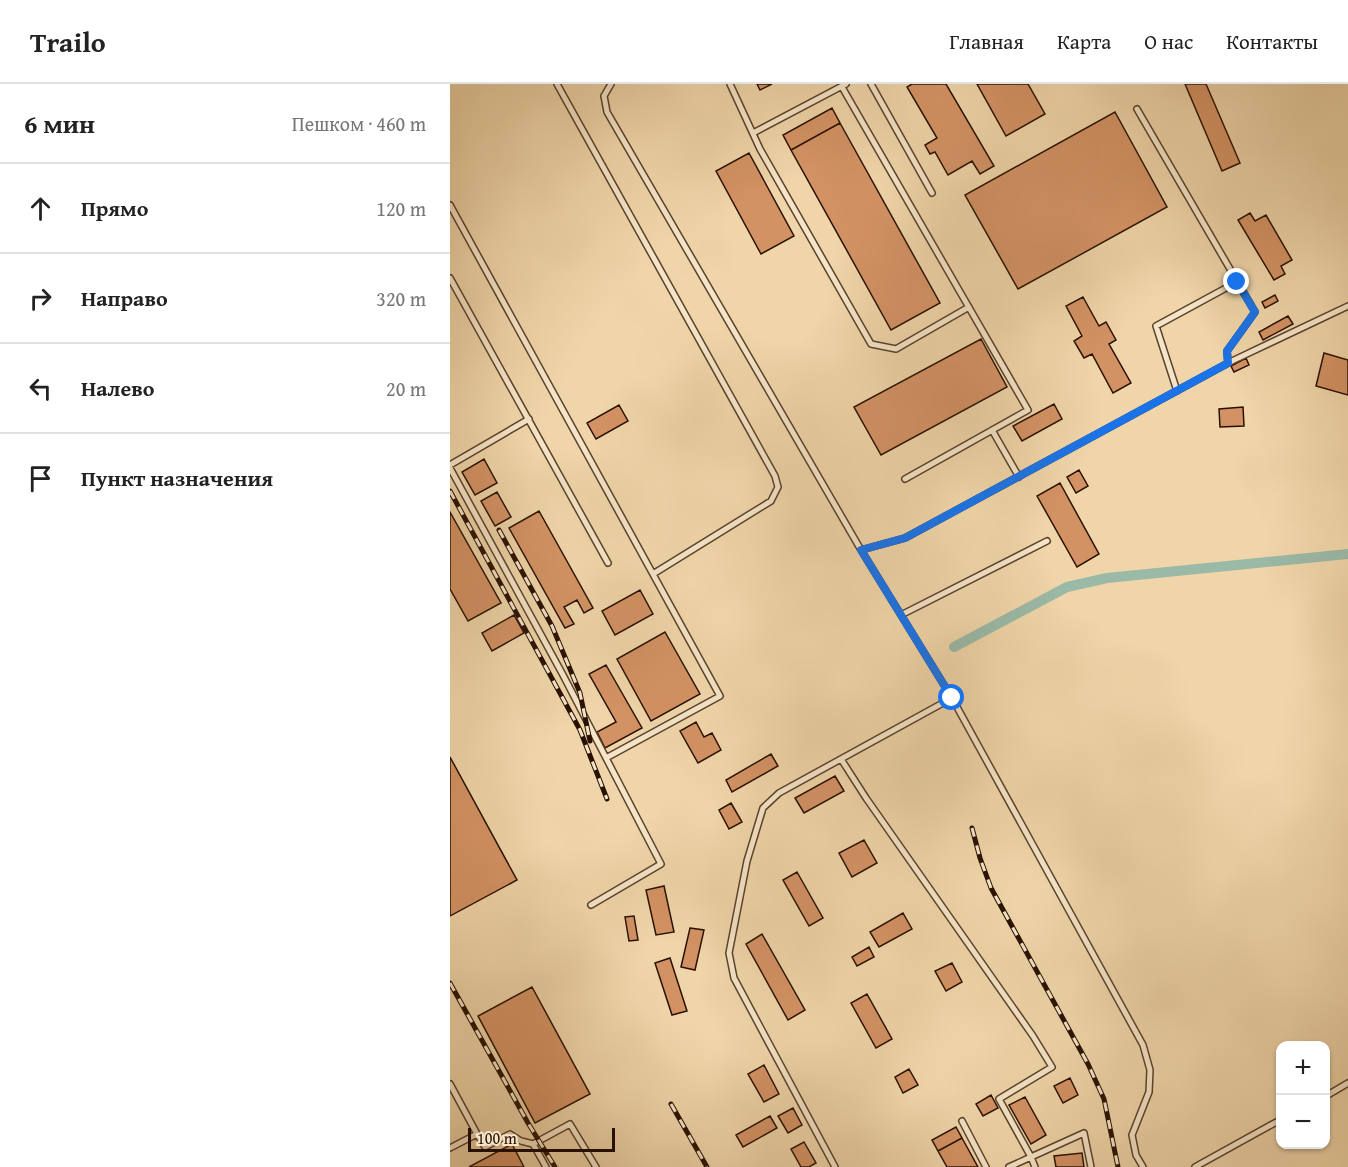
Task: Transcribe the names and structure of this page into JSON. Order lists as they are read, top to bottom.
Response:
{
  "scale_bar": "100 m",
  "page": {
    "header": "Trailo",
    "nav": [
      "Главная",
      "Карта",
      "О нас",
      "Контакты"
    ],
    "heading": ["6 мин", "Пешком · 460 m"],
    "list": [
      ["Прямо", "120 m"],
      ["Направо", "320 m"],
      ["Налево", "20 m"],
      "Пункт назначения"
    ],
    "map_buttons": ["+", "−"],
    "scale": "100 m"
  }
}
